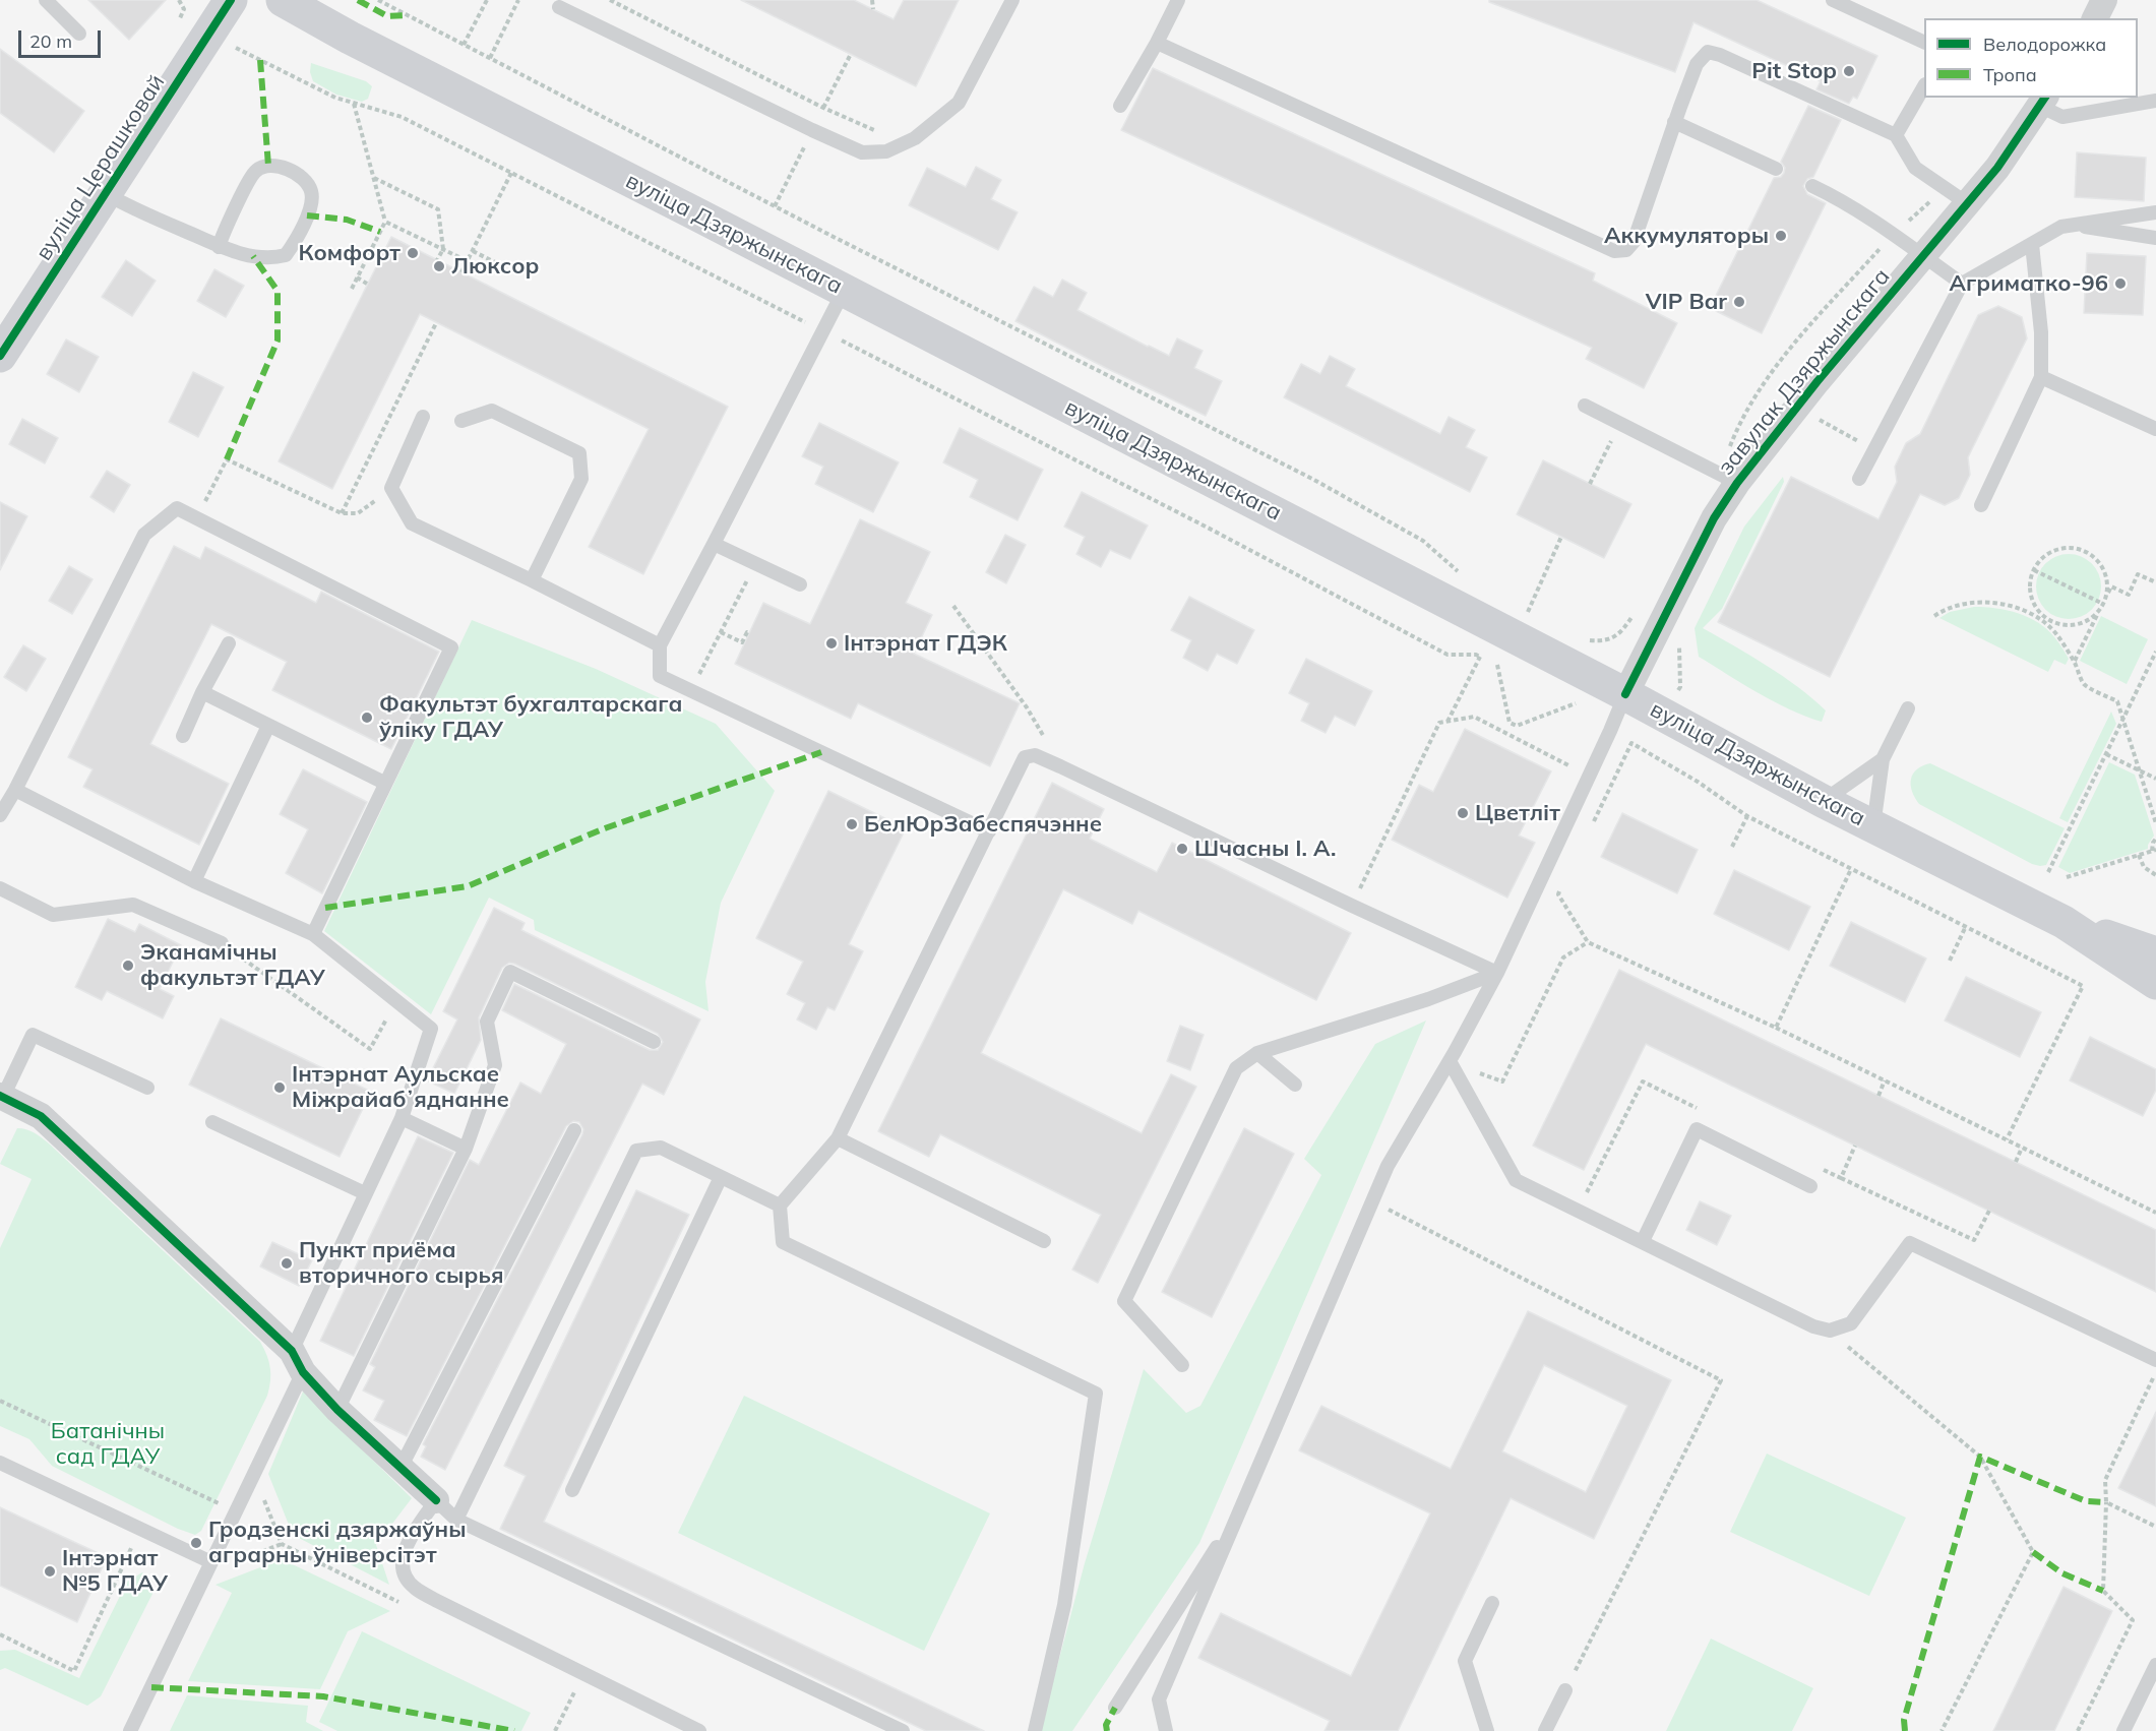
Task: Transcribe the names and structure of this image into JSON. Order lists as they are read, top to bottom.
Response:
{
  "streets": {
    "main road": ["вуліца Церашковай", "вуліца Дзяржынскага"],
    "street": ["завулак Дзяржынскага"]
  },
  "crossings": [
    ["вуліца Дзяржынскага", "завулак Дзяржынскага"]
  ],
  "parks": ["Батанічны сад ГДАУ"],
  "places": [
    "Pit Stop",
    "Аккумуляторы",
    "Комфорт",
    "Люксор",
    "Агриматко-96",
    "VIP Bar",
    "Інтэрнат ГДЭК",
    "Факультэт бухгалтарскага ўліку ГДАУ",
    "Цветліт",
    "БелЮрЗабеспячэнне",
    "Шчасны І. А.",
    "Эканамічны факультэт ГДАУ",
    "Інтэрнат Аульскае Міжрайабʼяднанне",
    "Пункт приёма вторичного сырья",
    "Гродзенскі дзяржаўны аграрны ўніверсітэт",
    "Інтэрнат №5 ГДАУ"
  ],
  "legend": ["Велодорожка", "Тропа"],
  "scale_bar": "20 m"
}
